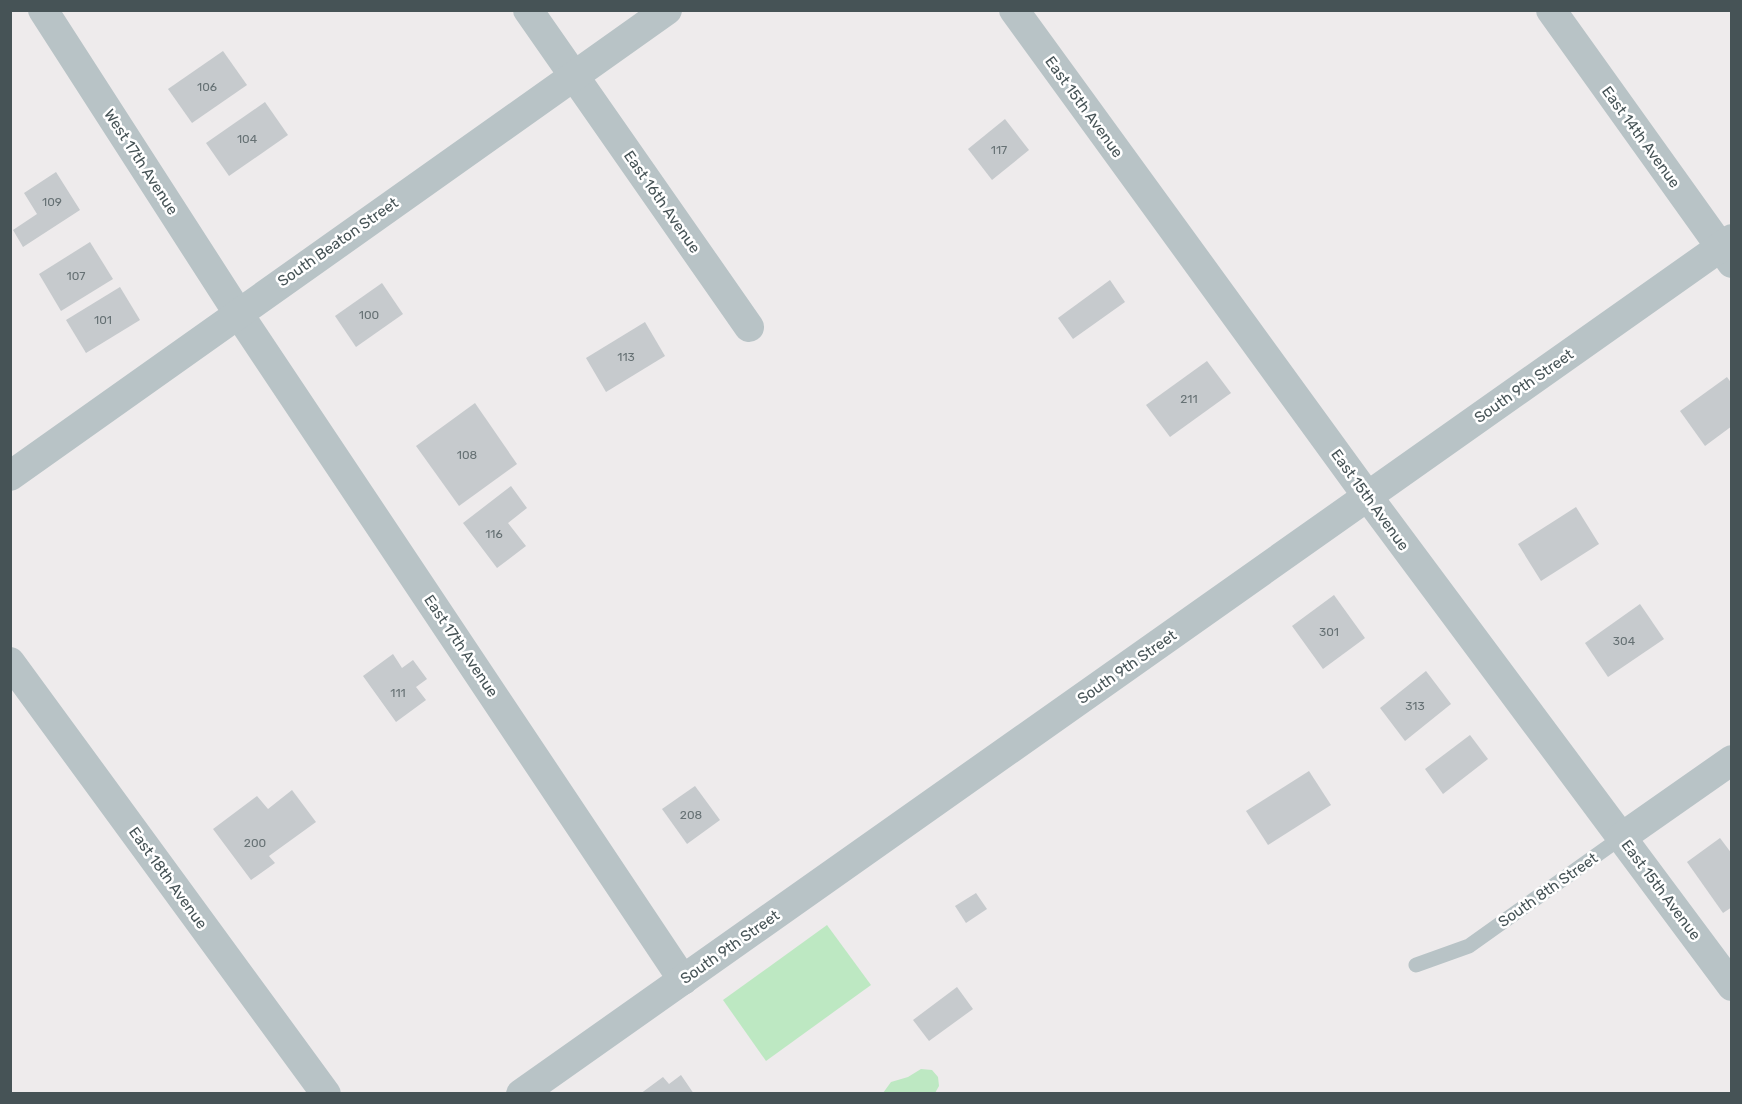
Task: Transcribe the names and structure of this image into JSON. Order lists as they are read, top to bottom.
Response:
{
  "streets": {
    "street": [
      "East 15th Avenue",
      "East 14th Avenue",
      "West 17th Avenue",
      "East 16th Avenue",
      "South Beaton Street",
      "South 9th Street",
      "East 17th Avenue",
      "East 18th Avenue",
      "South 8th Street"
    ]
  },
  "crossings": [
    ["East 15th Avenue", "South 9th Street"],
    ["East 15th Avenue", "South 8th Street"],
    ["East 14th Avenue", "South 9th Street"],
    ["West 17th Avenue", "South Beaton Street"],
    ["West 17th Avenue", "East 17th Avenue"],
    ["East 16th Avenue", "South Beaton Street"],
    ["South Beaton Street", "East 17th Avenue"],
    ["South 9th Street", "East 17th Avenue"]
  ],
  "house_numbers": [
    "106",
    "104",
    "117",
    "109",
    "107",
    "100",
    "101",
    "113",
    "211",
    "108",
    "116",
    "301",
    "304",
    "111",
    "313",
    "208",
    "200"
  ]
}
